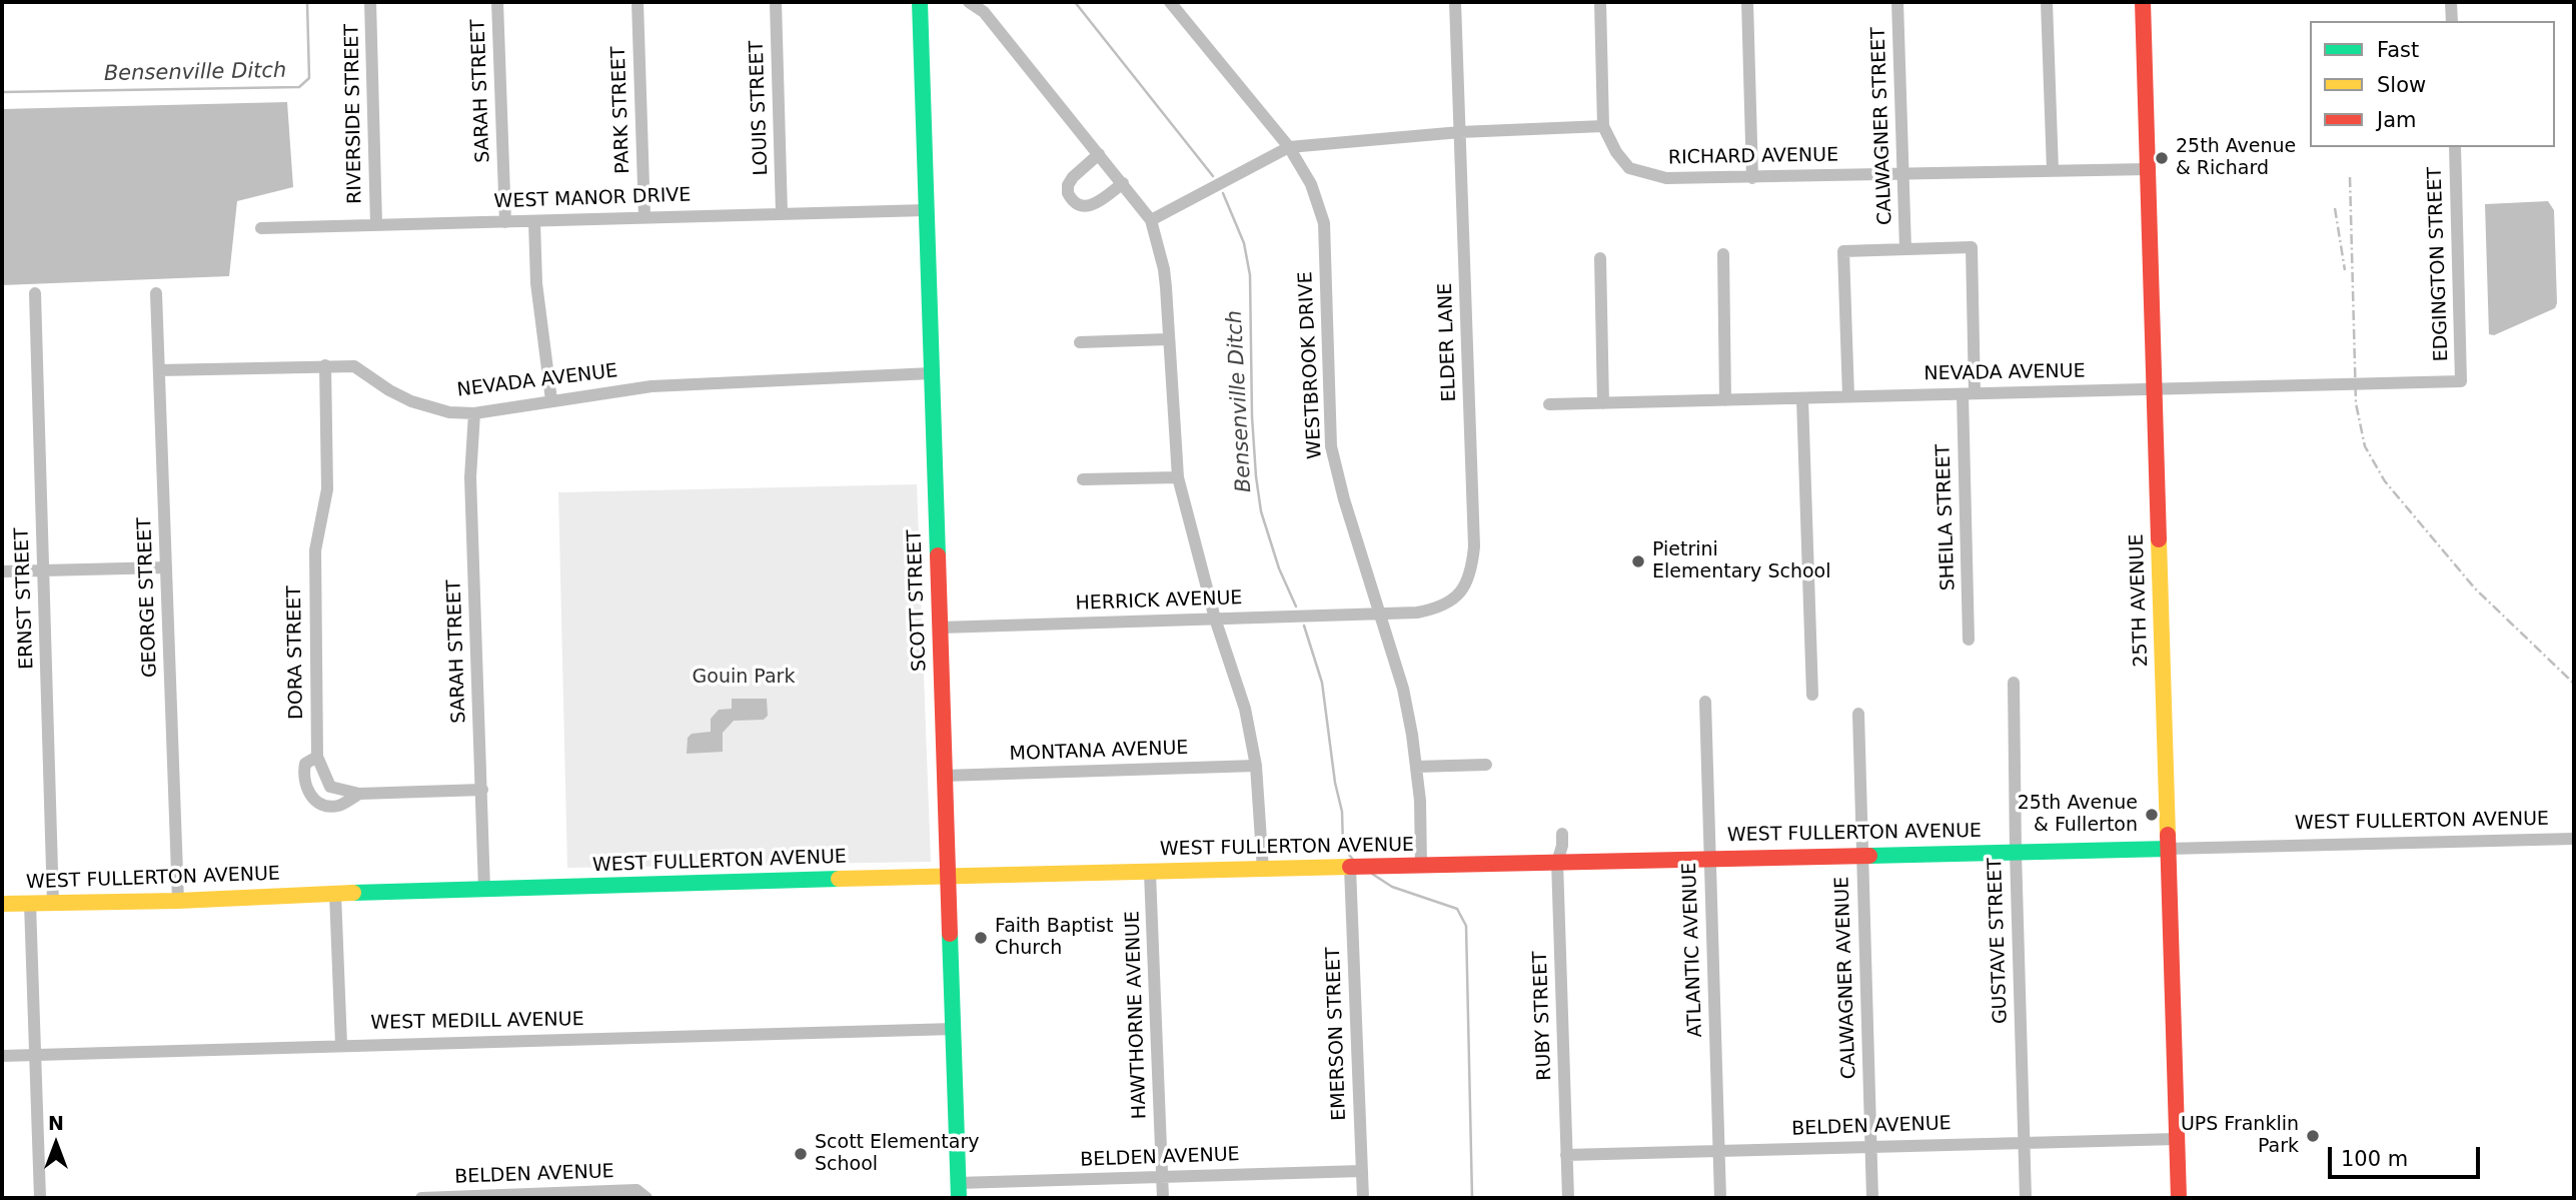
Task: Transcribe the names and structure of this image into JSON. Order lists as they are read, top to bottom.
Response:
{
  "streets": {
    "street": [
      "SARAH STREET",
      "LOUIS STREET",
      "PARK STREET",
      "RIVERSIDE STREET",
      "CALWAGNER STREET",
      "RICHARD AVENUE",
      "WEST MANOR DRIVE",
      "EDGINGTON STREET",
      "ELDER LANE",
      "WESTBROOK DRIVE",
      "NEVADA AVENUE",
      "SHEILA STREET",
      "GEORGE STREET",
      "ERNST STREET",
      "SCOTT STREET",
      "25TH AVENUE",
      "HERRICK AVENUE",
      "DORA STREET",
      "MONTANA AVENUE",
      "WEST FULLERTON AVENUE",
      "GUSTAVE STREET",
      "ATLANTIC AVENUE",
      "CALWAGNER AVENUE",
      "HAWTHORNE AVENUE",
      "RUBY STREET",
      "WEST MEDILL AVENUE",
      "EMERSON STREET",
      "BELDEN AVENUE"
    ]
  },
  "crossings": [
    ["SARAH STREET", "WEST MANOR DRIVE"],
    ["SARAH STREET", "NEVADA AVENUE"],
    ["SARAH STREET", "DORA STREET"],
    ["SARAH STREET", "WEST FULLERTON AVENUE"],
    ["LOUIS STREET", "WEST MANOR DRIVE"],
    ["PARK STREET", "WEST MANOR DRIVE"],
    ["RIVERSIDE STREET", "WEST MANOR DRIVE"],
    ["CALWAGNER STREET", "RICHARD AVENUE"],
    ["CALWAGNER STREET", "SHEILA STREET"],
    ["RICHARD AVENUE", "25TH AVENUE"],
    ["WEST MANOR DRIVE", "SCOTT STREET"],
    ["EDGINGTON STREET", "NEVADA AVENUE"],
    ["ELDER LANE", "WESTBROOK DRIVE"],
    ["ELDER LANE", "HERRICK AVENUE"],
    ["WESTBROOK DRIVE", "HERRICK AVENUE"],
    ["WESTBROOK DRIVE", "WEST FULLERTON AVENUE"],
    ["NEVADA AVENUE", "SHEILA STREET"],
    ["NEVADA AVENUE", "GEORGE STREET"],
    ["NEVADA AVENUE", "SCOTT STREET"],
    ["NEVADA AVENUE", "25TH AVENUE"],
    ["NEVADA AVENUE", "DORA STREET"],
    ["GEORGE STREET", "WEST FULLERTON AVENUE"],
    ["ERNST STREET", "WEST FULLERTON AVENUE"],
    ["SCOTT STREET", "HERRICK AVENUE"],
    ["SCOTT STREET", "MONTANA AVENUE"],
    ["SCOTT STREET", "WEST FULLERTON AVENUE"],
    ["SCOTT STREET", "WEST MEDILL AVENUE"],
    ["SCOTT STREET", "BELDEN AVENUE"],
    ["25TH AVENUE", "WEST FULLERTON AVENUE"],
    ["25TH AVENUE", "BELDEN AVENUE"],
    ["WEST FULLERTON AVENUE", "GUSTAVE STREET"],
    ["WEST FULLERTON AVENUE", "ATLANTIC AVENUE"],
    ["WEST FULLERTON AVENUE", "CALWAGNER AVENUE"],
    ["WEST FULLERTON AVENUE", "HAWTHORNE AVENUE"],
    ["WEST FULLERTON AVENUE", "RUBY STREET"],
    ["WEST FULLERTON AVENUE", "EMERSON STREET"],
    ["GUSTAVE STREET", "BELDEN AVENUE"],
    ["ATLANTIC AVENUE", "BELDEN AVENUE"],
    ["CALWAGNER AVENUE", "BELDEN AVENUE"],
    ["HAWTHORNE AVENUE", "BELDEN AVENUE"],
    ["RUBY STREET", "BELDEN AVENUE"],
    ["EMERSON STREET", "BELDEN AVENUE"]
  ],
  "water": ["Bensenville Ditch"],
  "parks": ["Gouin Park"],
  "places": [
    "25th Avenue & Richard",
    "Pietrini Elementary School",
    "25th Avenue & Fullerton",
    "Faith Baptist Church",
    "UPS Franklin Park",
    "Scott Elementary School"
  ],
  "legend": ["Fast", "Slow", "Jam"],
  "scale_bar": "100 m",
  "north": "top"
}
